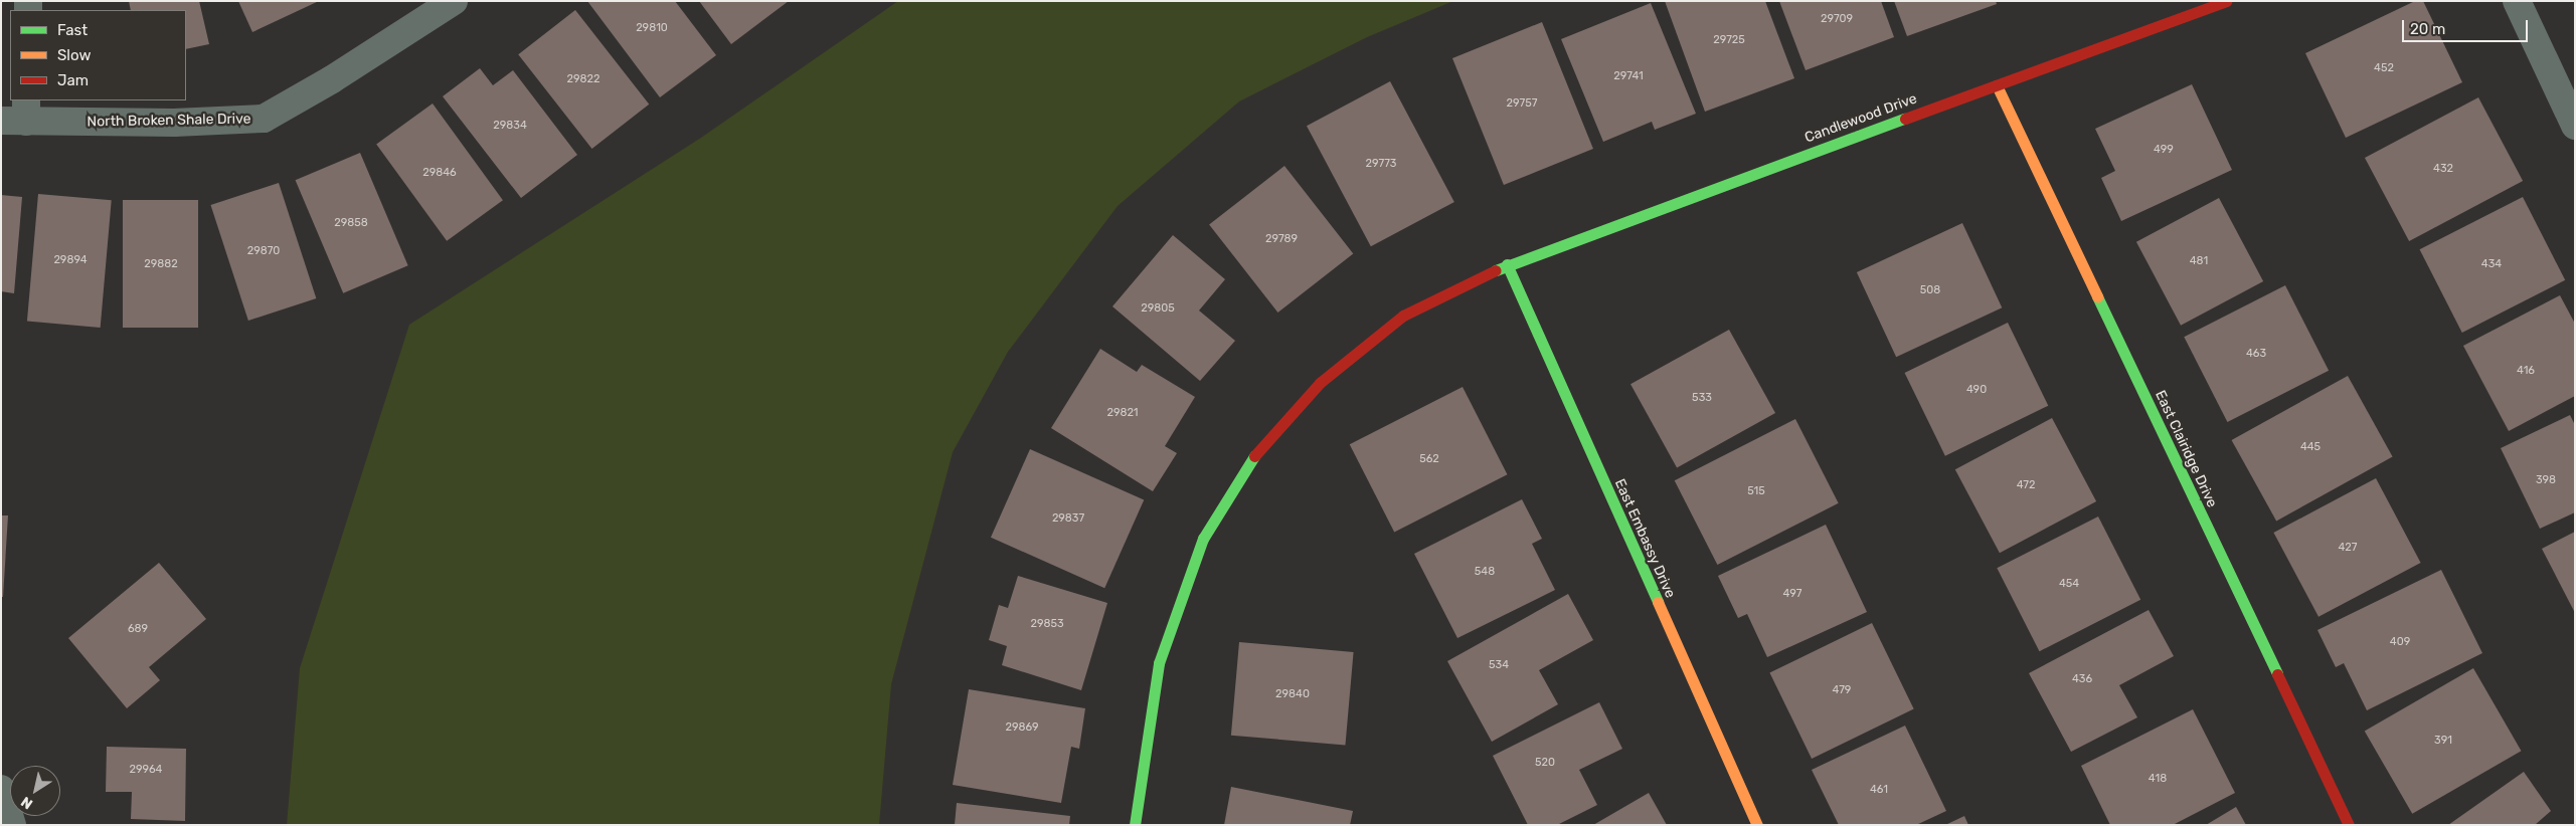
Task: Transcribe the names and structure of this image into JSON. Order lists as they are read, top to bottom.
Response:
{
  "streets": {
    "street": [
      "Candlewood Drive",
      "North Broken Shale Drive",
      "East Clairidge Drive",
      "East Embassy Drive"
    ]
  },
  "crossings": [
    ["Candlewood Drive", "East Clairidge Drive"],
    ["Candlewood Drive", "East Embassy Drive"]
  ],
  "house_numbers": [
    "29709",
    "29810",
    "29725",
    "452",
    "29741",
    "29822",
    "29757",
    "29834",
    "499",
    "29773",
    "432",
    "29846",
    "29858",
    "29789",
    "29870",
    "29894",
    "481",
    "29882",
    "434",
    "508",
    "29805",
    "463",
    "416",
    "490",
    "533",
    "29821",
    "445",
    "562",
    "398",
    "472",
    "515",
    "29837",
    "427",
    "548",
    "454",
    "497",
    "29853",
    "689",
    "409",
    "534",
    "436",
    "479",
    "29840",
    "29869",
    "391",
    "520",
    "29964",
    "418",
    "461"
  ],
  "legend": ["Fast", "Slow", "Jam"],
  "scale_bar": "20 m",
  "north": "bottom left"
}
